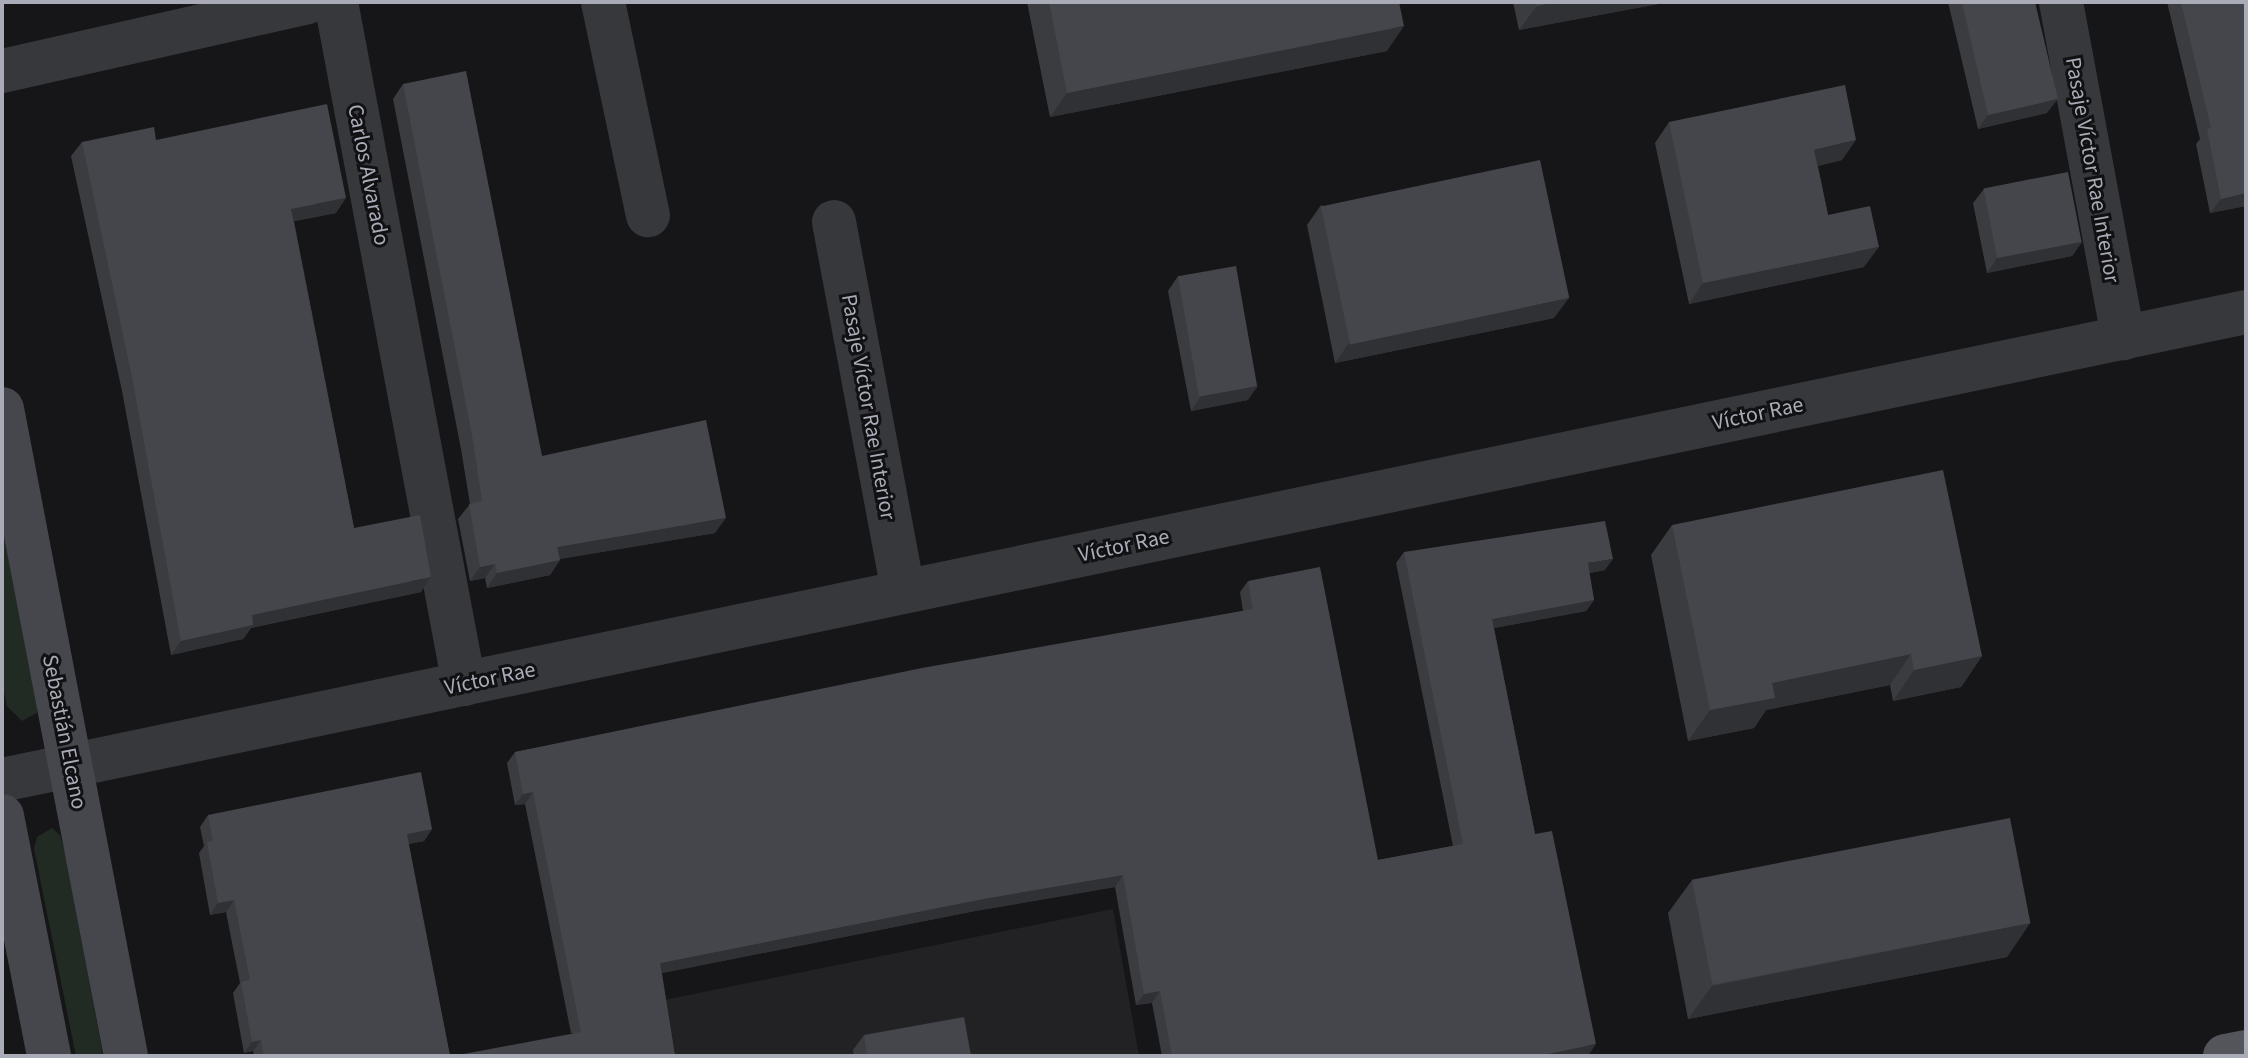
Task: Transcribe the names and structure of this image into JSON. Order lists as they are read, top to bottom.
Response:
{
  "streets": {
    "street": [
      "Pasaje Víctor Rae Interior",
      "Carlos Alvarado",
      "Víctor Rae",
      "Sebastián Elcano"
    ]
  },
  "crossings": [
    ["Pasaje Víctor Rae Interior", "Víctor Rae"],
    ["Carlos Alvarado", "Víctor Rae"],
    ["Víctor Rae", "Sebastián Elcano"]
  ]
}
